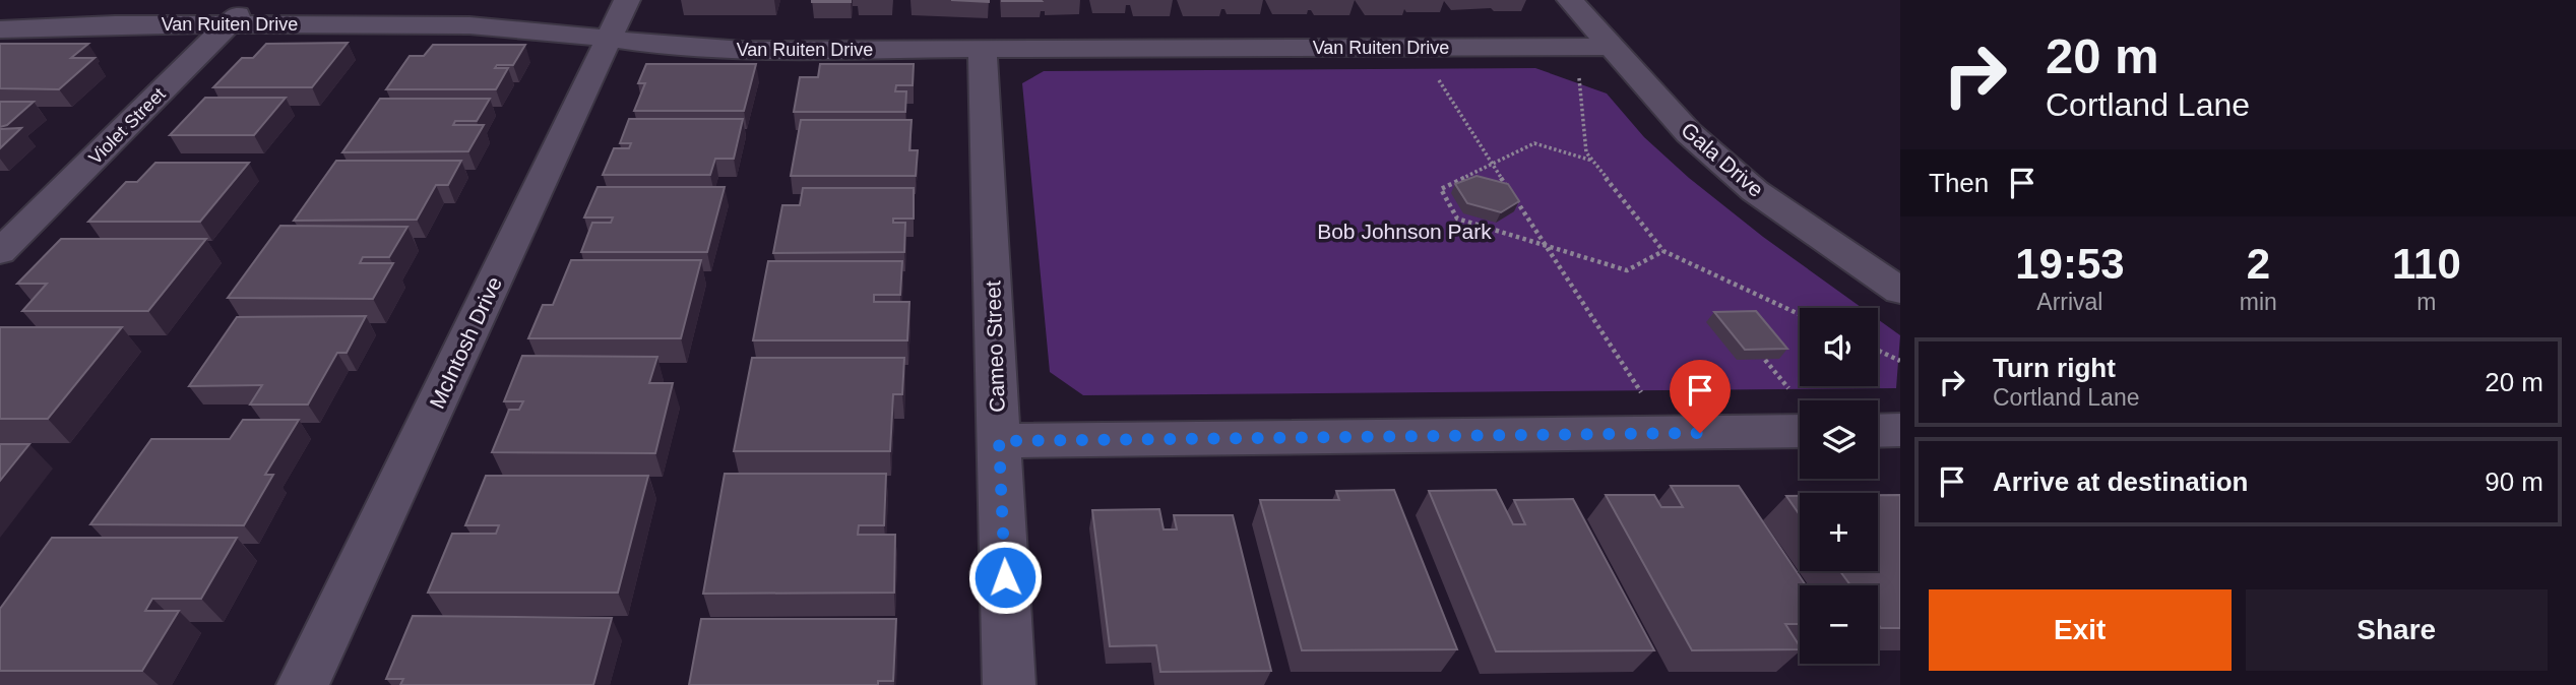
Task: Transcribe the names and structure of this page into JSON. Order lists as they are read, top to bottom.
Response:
{
  "streets": {
    "street": [
      "Van Ruiten Drive",
      "Violet Street",
      "Gala Drive",
      "McIntosh Drive",
      "Cameo Street"
    ]
  },
  "crossings": [
    ["Van Ruiten Drive", "Violet Street"],
    ["Van Ruiten Drive", "Gala Drive"],
    ["Van Ruiten Drive", "McIntosh Drive"],
    ["Van Ruiten Drive", "Cameo Street"]
  ],
  "parks": ["Bob Johnson Park"],
  "page": {
    "turn": ["20 m", "Cortland Lane"],
    "then": "Then",
    "eta": [
      "19:53",
      "Arrival",
      "2",
      "min",
      "110",
      "m"
    ],
    "map_buttons": ["+", "−"],
    "list": [
      {
        "name": "Turn right",
        "note": "Cortland Lane",
        "value": "20 m"
      },
      {
        "name": "Arrive at destination",
        "value": "90 m"
      }
    ],
    "buttons": ["Exit", "Share"]
  }
}
